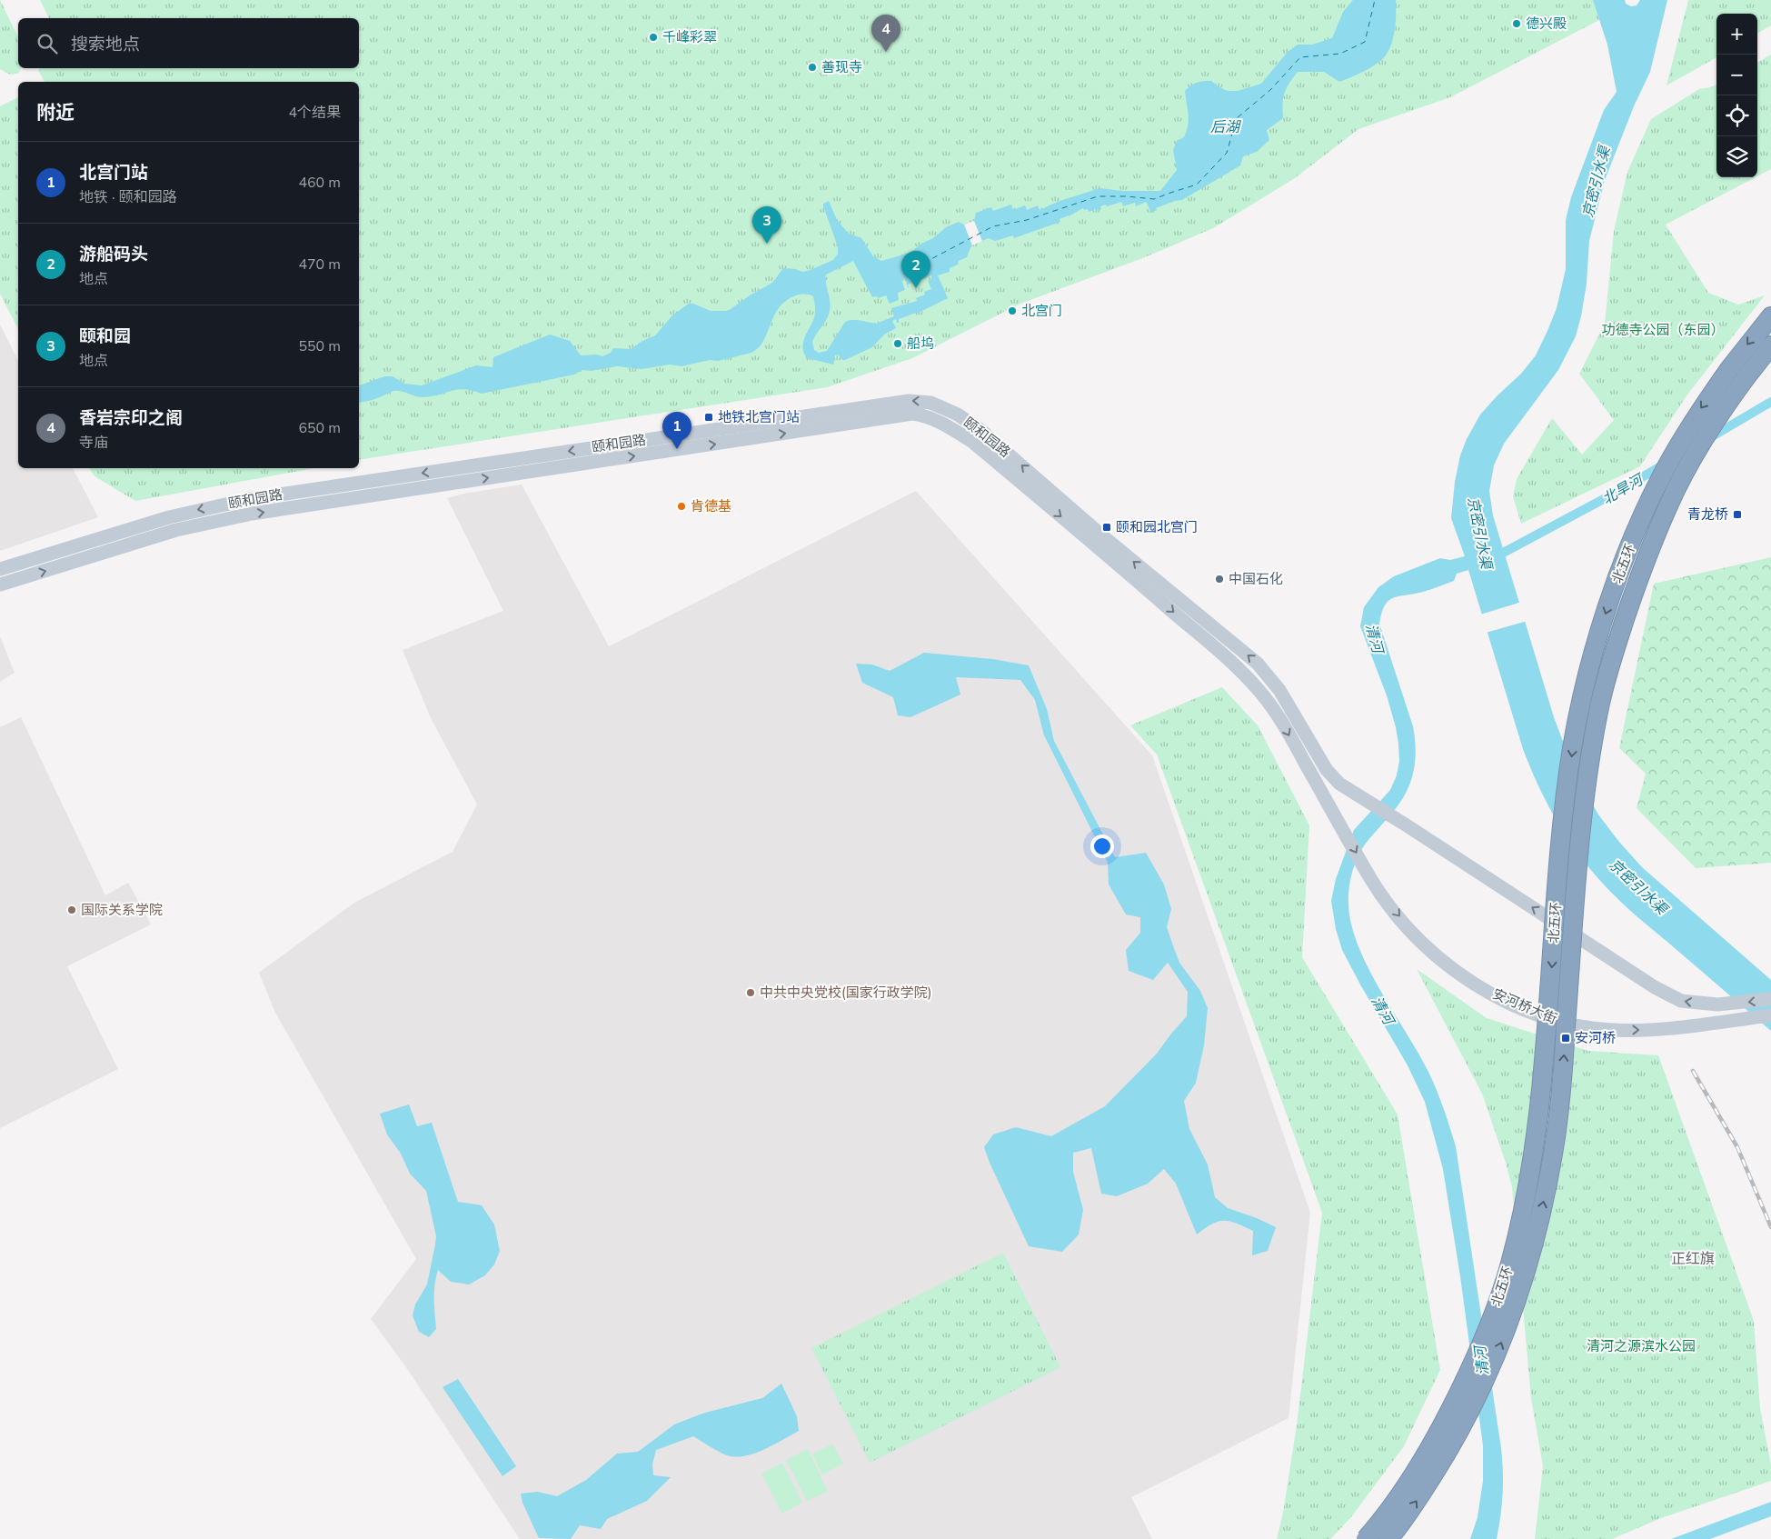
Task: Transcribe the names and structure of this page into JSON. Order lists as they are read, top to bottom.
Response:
{
  "streets": {
    "highway": ["北五环"],
    "main road": ["颐和园路", "安河桥大街"]
  },
  "crossings": [
    ["颐和园路", "安河桥大街"]
  ],
  "one_way": ["安河桥大街"],
  "districts": ["正红旗"],
  "water": [
    "后湖",
    "京密引水渠",
    "北旱河",
    "清河"
  ],
  "parks": ["功德寺公园（东园）", "清河之源滨水公园"],
  "places": {
    "other": [
      "德兴殿",
      "千峰彩翠",
      "善现寺",
      "北宫门",
      "船坞",
      "肯德基",
      "中国石化",
      "国际关系学院",
      "中共中央党校(国家行政学院)"
    ],
    "transit": [
      "地铁北宫门站",
      "青龙桥",
      "颐和园北宫门",
      "安河桥"
    ]
  },
  "page": {
    "map_buttons": ["+", "−"],
    "pins": [
      "4",
      "3",
      "2",
      "1"
    ],
    "search": "搜索地点",
    "heading": ["附近", "4个结果"],
    "list": [
      {
        "mark": "1",
        "name": "北宫门站",
        "note": "地铁 · 颐和园路",
        "value": "460 m"
      },
      {
        "mark": "2",
        "name": "游船码头",
        "note": "地点",
        "value": "470 m"
      },
      {
        "mark": "3",
        "name": "颐和园",
        "note": "地点",
        "value": "550 m"
      },
      {
        "mark": "4",
        "name": "香岩宗印之阁",
        "note": "寺庙",
        "value": "650 m"
      }
    ]
  }
}
